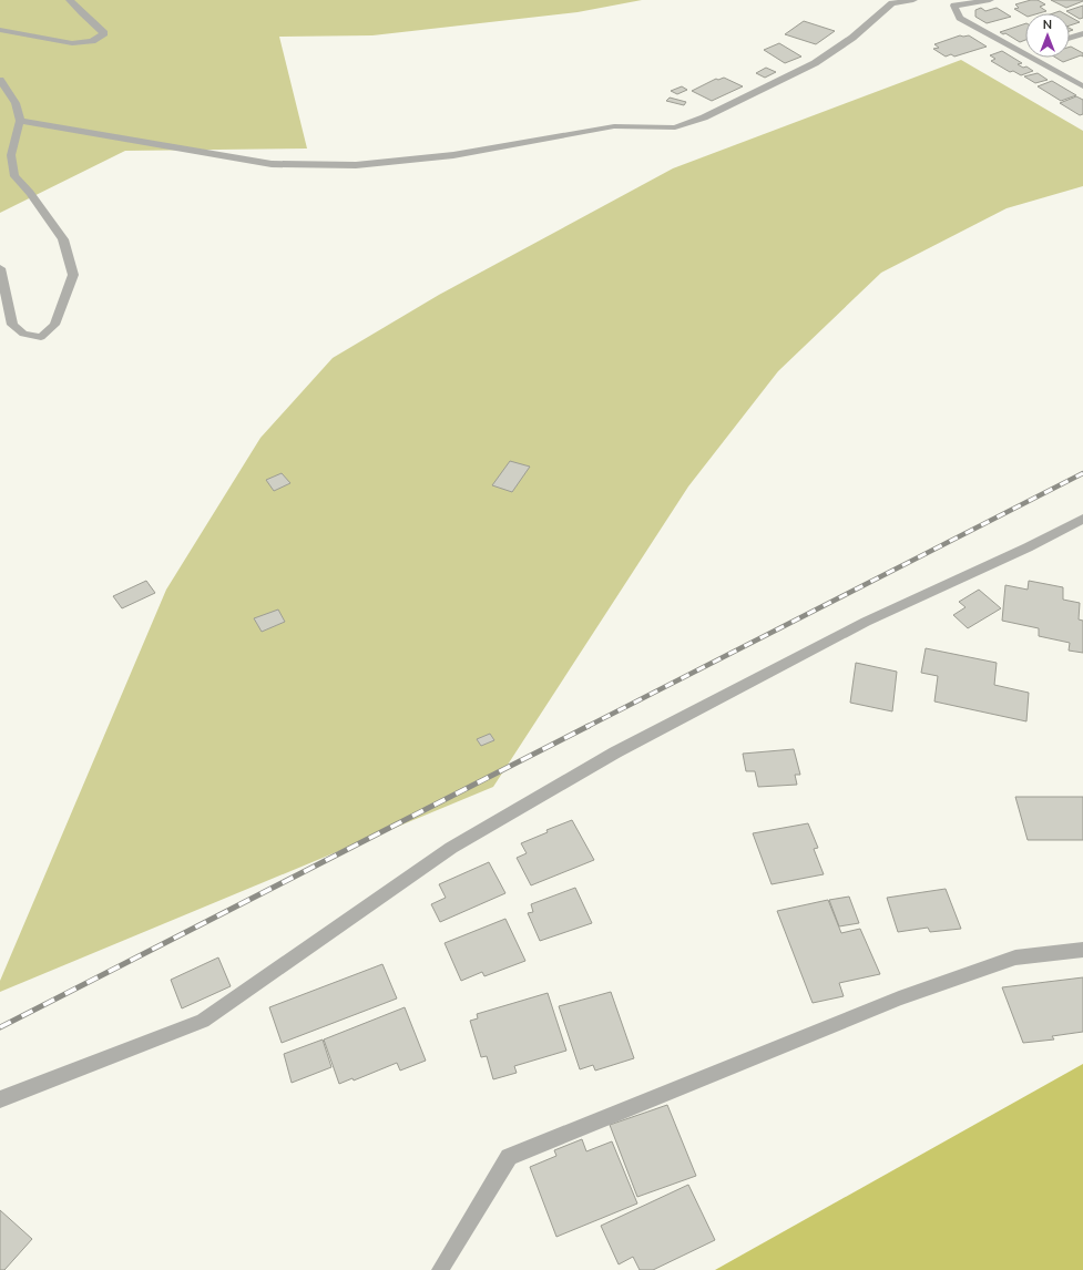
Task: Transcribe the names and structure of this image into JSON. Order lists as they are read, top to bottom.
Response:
{
  "north": "top"
}
